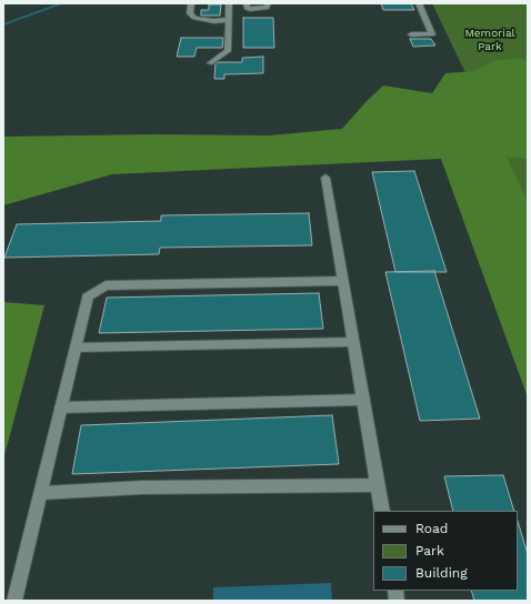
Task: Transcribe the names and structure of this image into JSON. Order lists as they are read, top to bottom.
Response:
{
  "parks": ["Memorial Park"],
  "legend": ["Road", "Park", "Building"]
}
